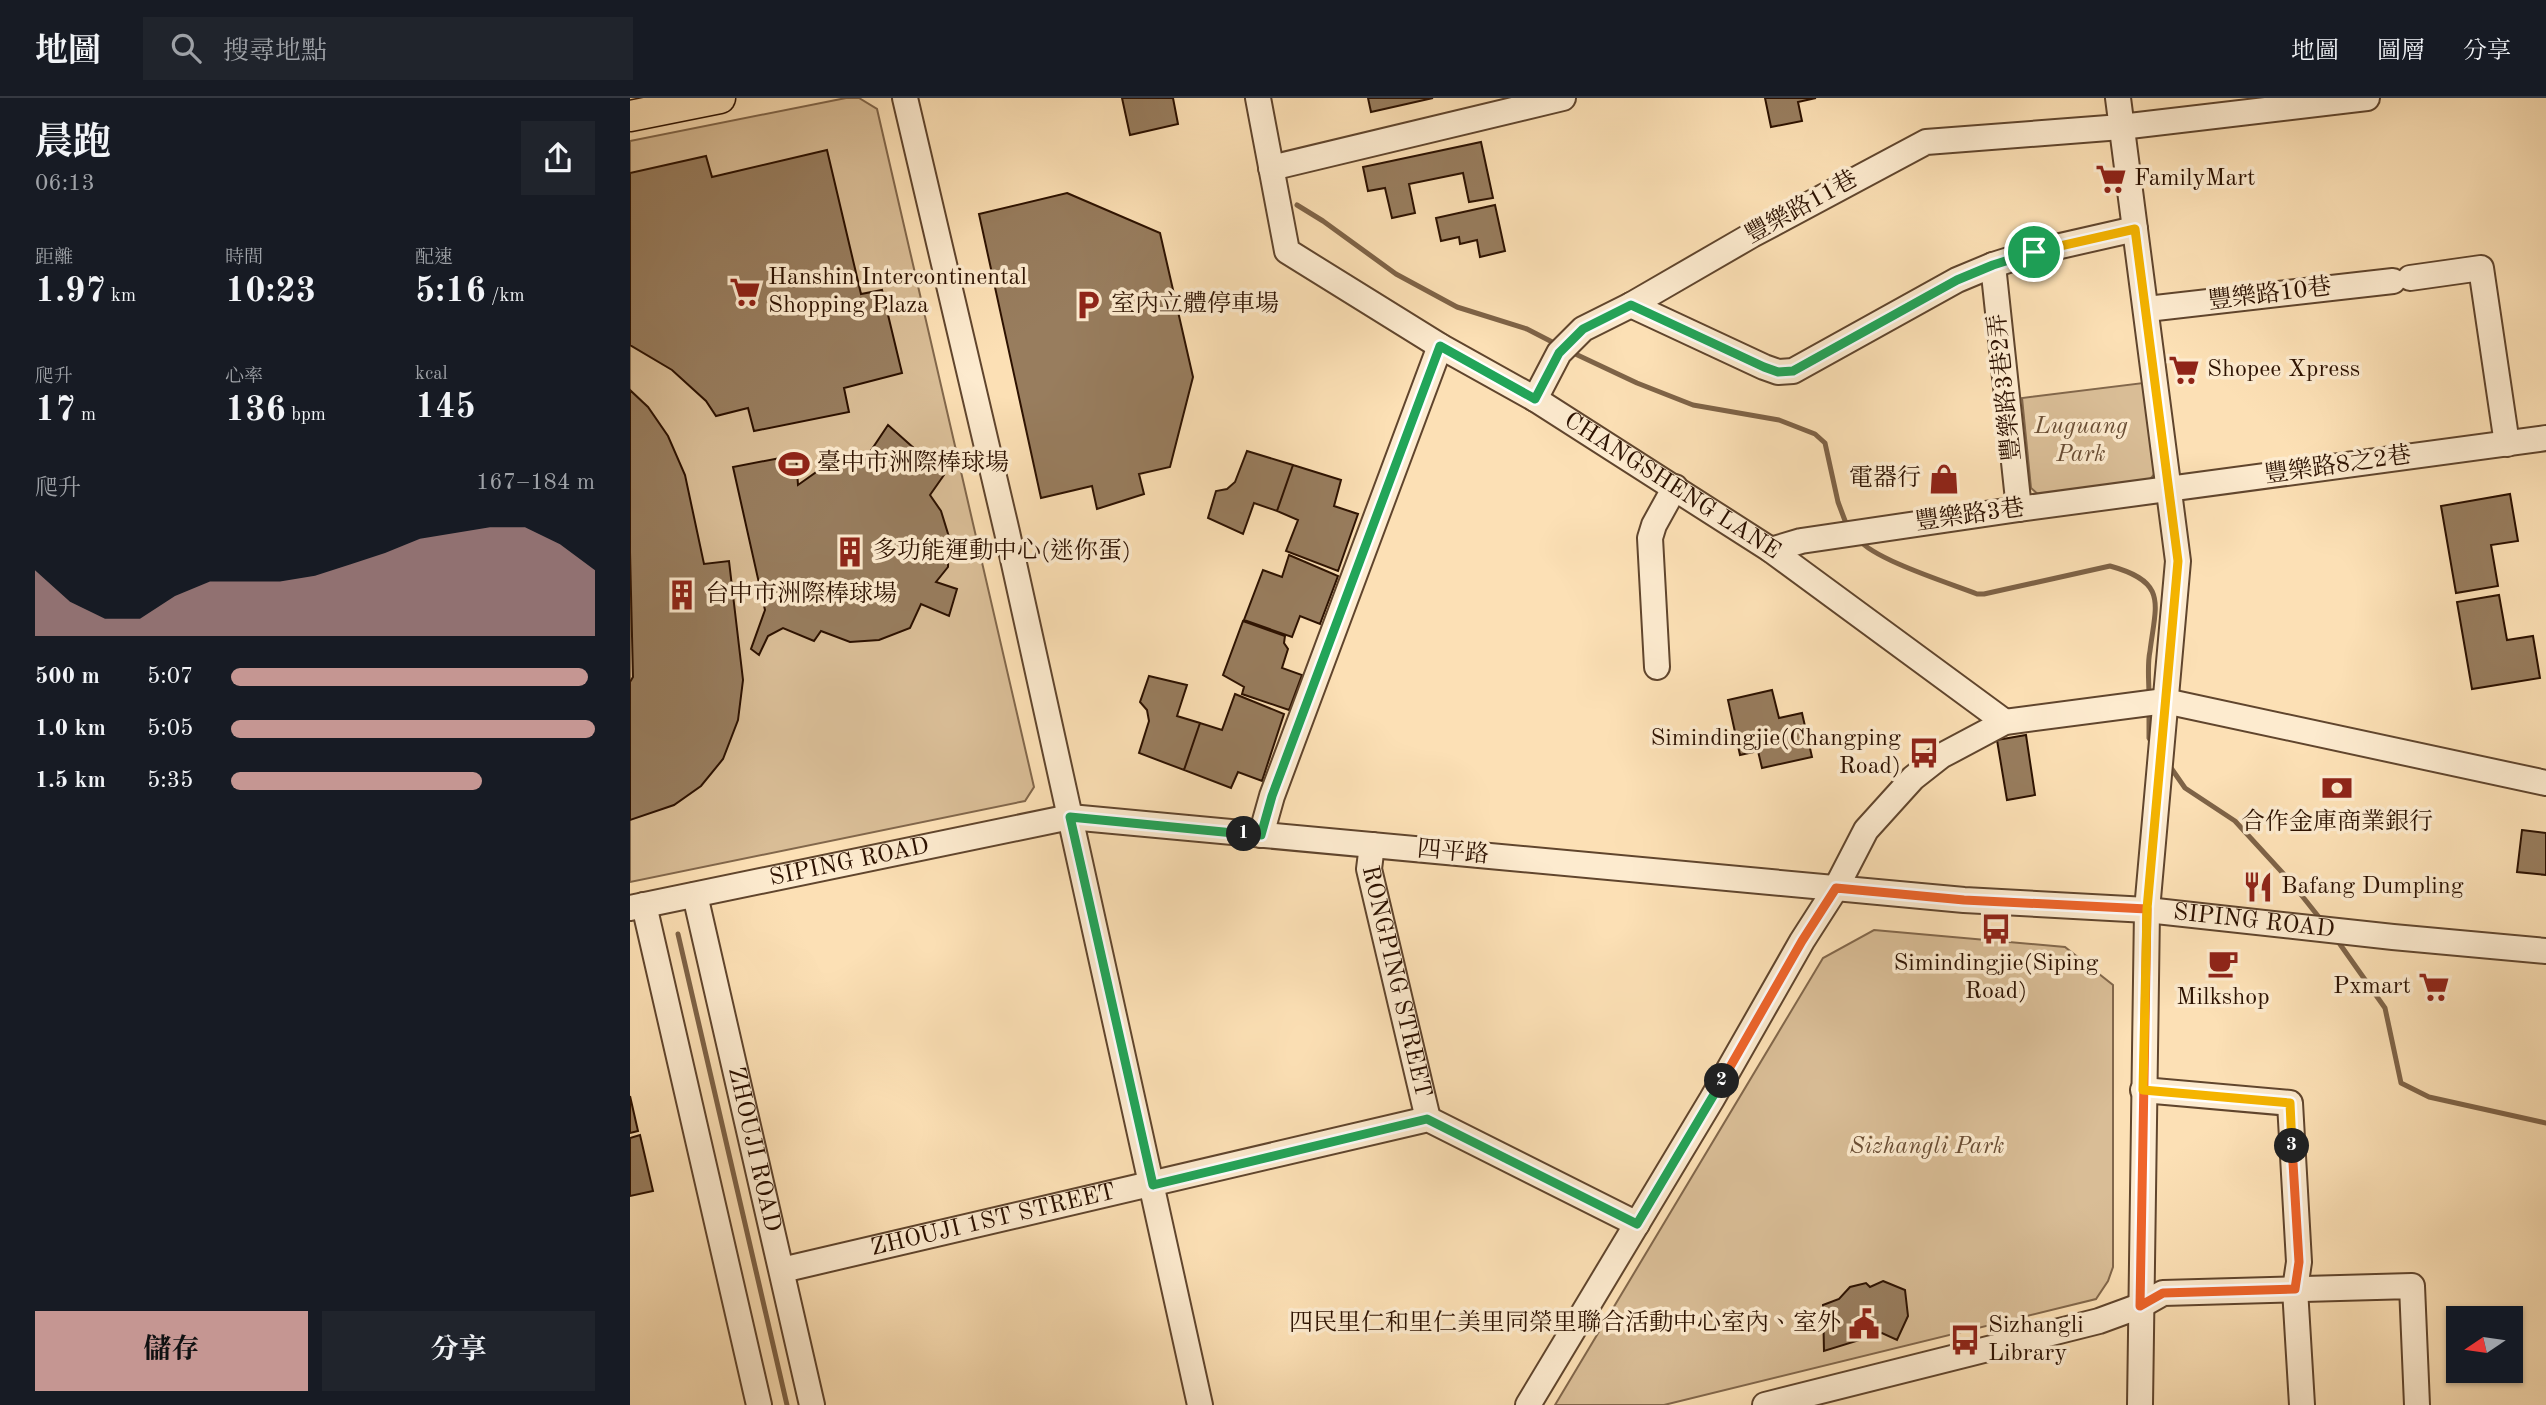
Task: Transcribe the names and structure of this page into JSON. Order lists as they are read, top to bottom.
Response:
{
  "streets": {
    "street": [
      "豐樂路11巷",
      "豐樂路10巷",
      "豐樂路3巷2弄",
      "豐樂路8之2巷",
      "CHANGSHENG LANE",
      "豐樂路3巷",
      "四平路",
      "SIPING ROAD",
      "RONGPING STREET",
      "ZHOUJI ROAD",
      "ZHOUJI 1ST STREET"
    ]
  },
  "crossings": [
    ["豐樂路11巷", "CHANGSHENG LANE"],
    ["豐樂路10巷", "豐樂路8之2巷"],
    ["豐樂路3巷2弄", "豐樂路3巷"],
    ["豐樂路8之2巷", "豐樂路3巷"],
    ["CHANGSHENG LANE", "豐樂路3巷"],
    ["四平路", "SIPING ROAD"],
    ["四平路", "RONGPING STREET"],
    ["SIPING ROAD", "ZHOUJI ROAD"],
    ["RONGPING STREET", "ZHOUJI 1ST STREET"],
    ["ZHOUJI ROAD", "ZHOUJI 1ST STREET"]
  ],
  "parks": ["Luguang Park", "Sizhangli Park"],
  "places": {
    "supermarket": [
      "FamilyMart",
      "Hanshin Intercontinental Shopping Plaza",
      "Shopee Xpress",
      "Pxmart"
    ],
    "parking": ["室內立體停車場"],
    "sports": ["臺中市洲際棒球場"],
    "shop": ["電器行"],
    "building": ["多功能運動中心(迷你蛋)", "台中市洲際棒球場"],
    "bus stop": ["Simindingjie(Changping Road)", "Simindingjie(Siping Road)", "Sizhangli Library"],
    "bank": ["合作金庫商業銀行"],
    "restaurant": ["Bafang Dumpling"],
    "cafe": ["Milkshop"],
    "public building": ["四民里仁和里仁美里同榮里聯合活動中心室內、室外"]
  },
  "north": "left",
  "page": {
    "header": "地圖",
    "search": "搜尋地點",
    "nav": ["地圖", "圖層", "分享"],
    "heading": ["晨跑", "06:13"],
    "stats": [
      ["距離", "1.97 km"],
      ["時間", "10:23"],
      ["配速", "5:16 /km"],
      ["爬升", "17 m"],
      ["心率", "136 bpm"],
      ["kcal", "145"]
    ],
    "chart": ["爬升", "167–184 m"],
    "list": [
      {
        "name": "500 m",
        "note": "5:07"
      },
      {
        "name": "1.0 km",
        "note": "5:05"
      },
      {
        "name": "1.5 km",
        "note": "5:35"
      }
    ],
    "pins": ["1", "2", "3"],
    "buttons": ["儲存", "分享"]
  }
}
